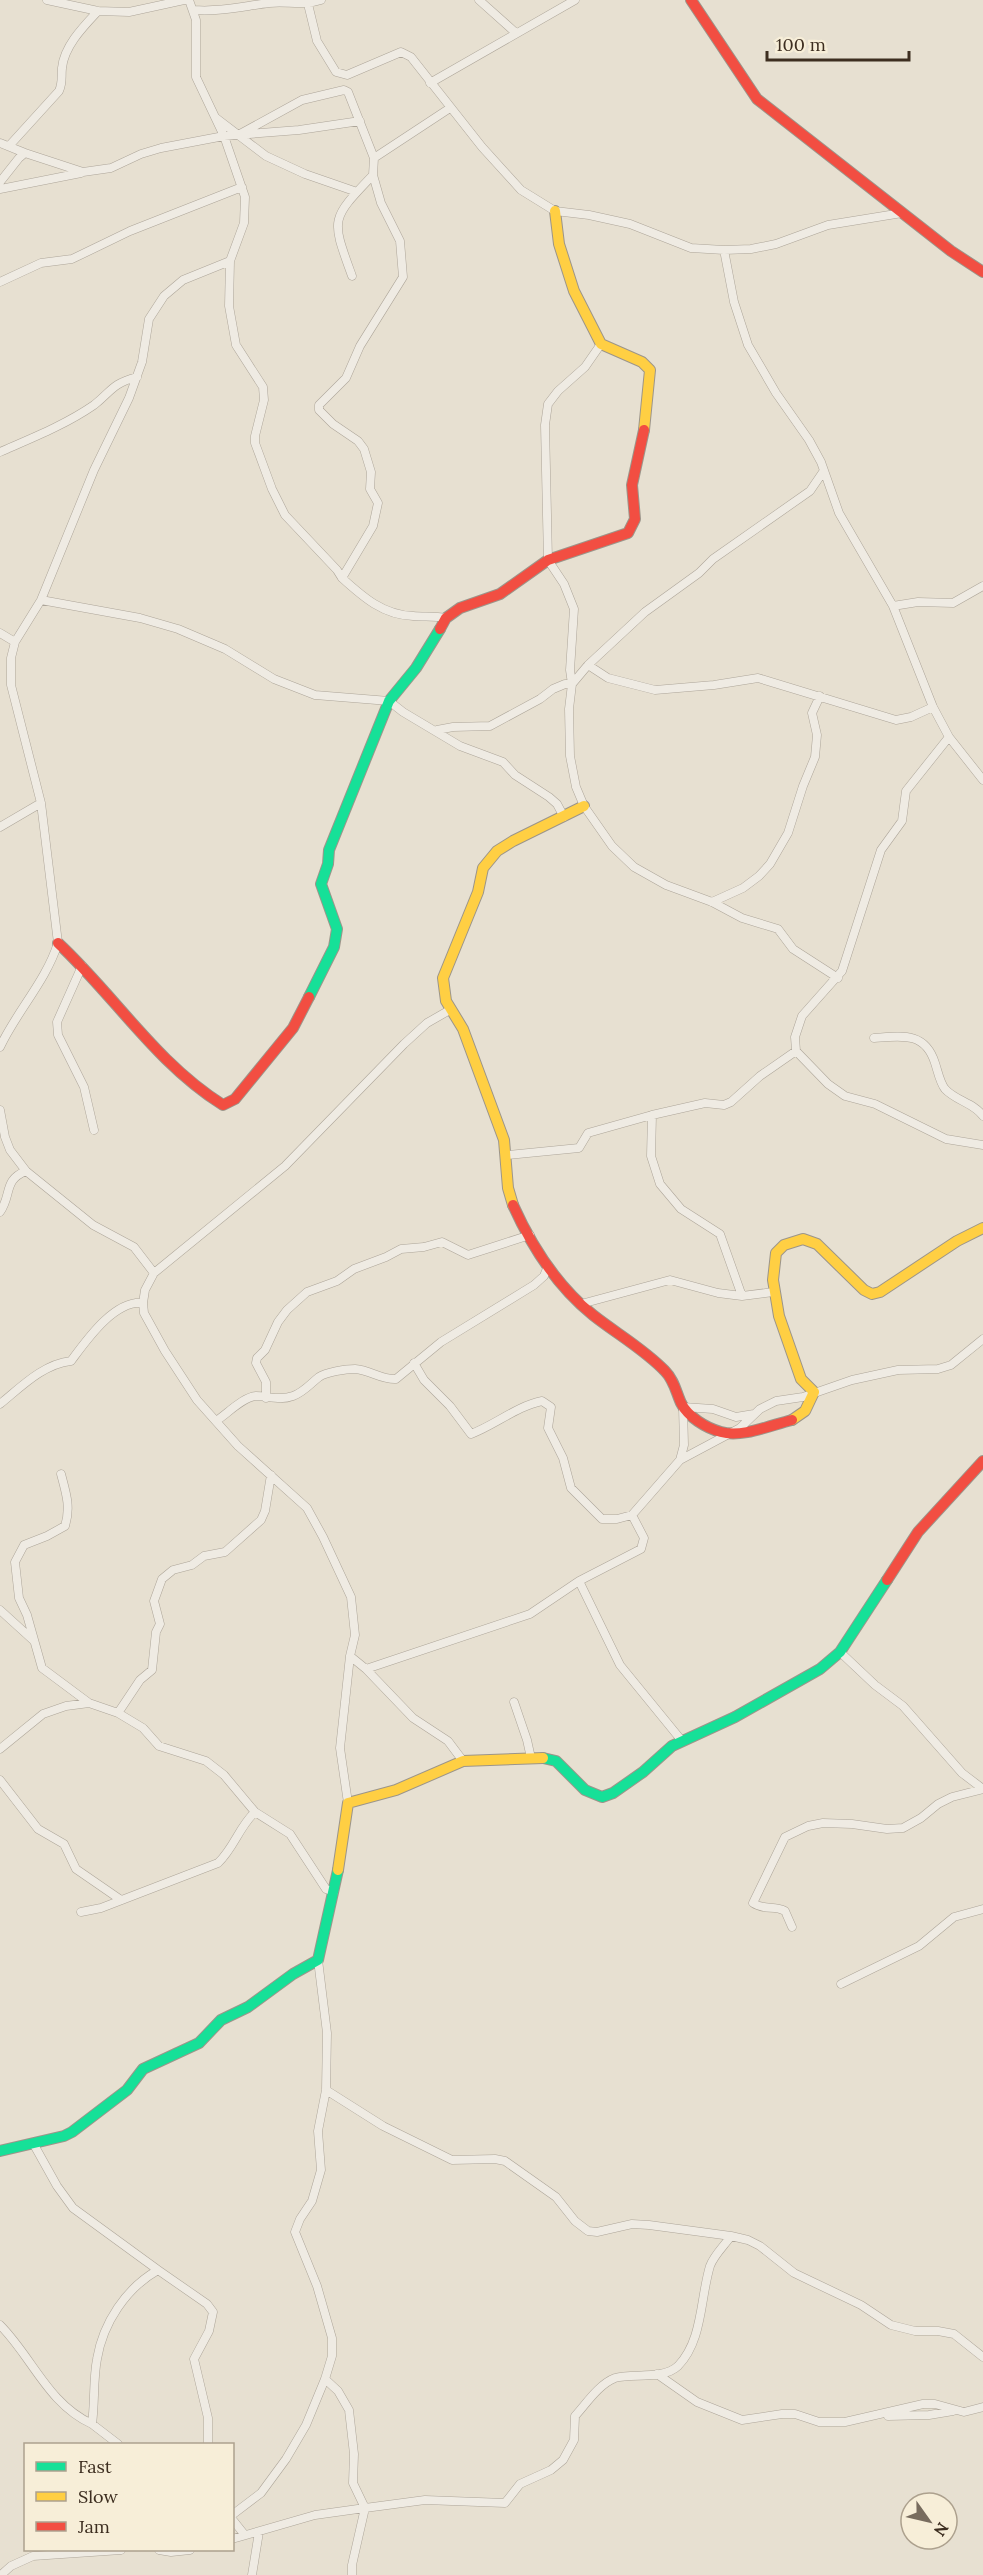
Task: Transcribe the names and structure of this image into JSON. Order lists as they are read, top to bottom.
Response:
{
  "legend": ["Fast", "Slow", "Jam"],
  "scale_bar": "100 m",
  "north": "bottom right"
}
